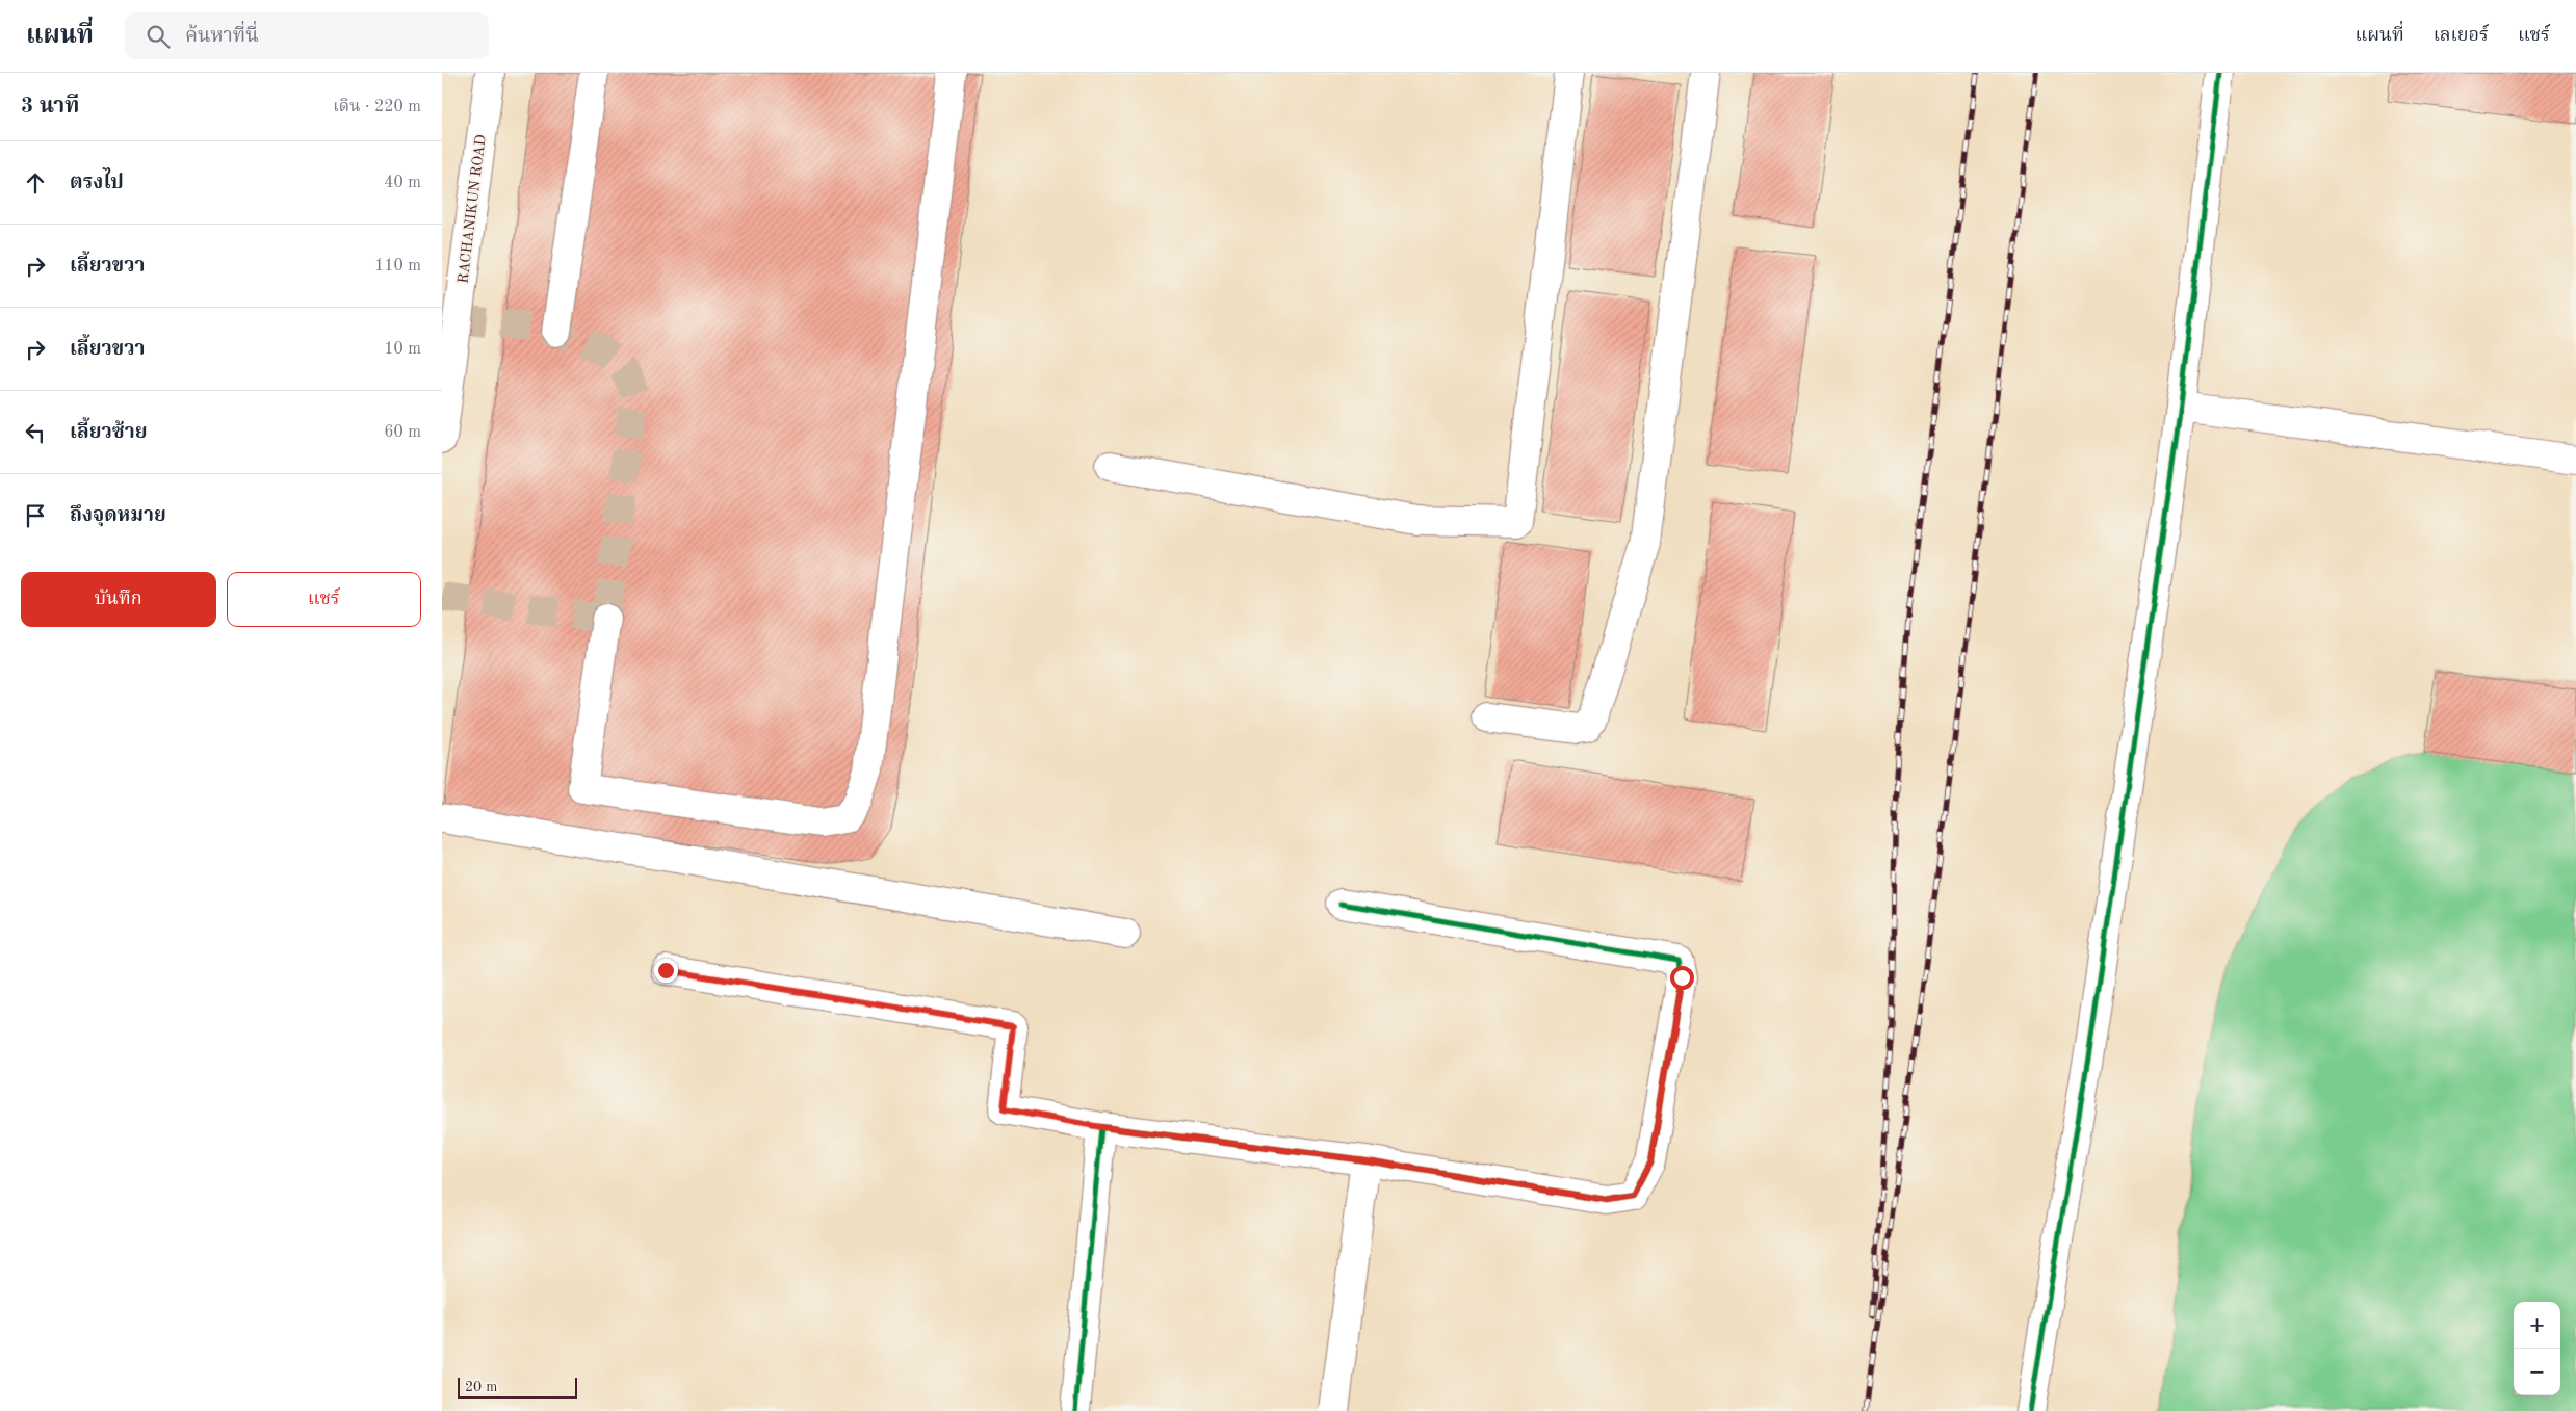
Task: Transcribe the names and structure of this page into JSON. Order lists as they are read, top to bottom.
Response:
{
  "streets": {
    "street": ["RACHANIKUN ROAD"]
  },
  "scale_bar": "20 m",
  "page": {
    "header": "แผนที่",
    "search": "ค้นหาที่นี่",
    "nav": ["แผนที่", "เลเยอร์", "แชร์"],
    "heading": ["3 นาที", "เดิน · 220 m"],
    "list": [
      ["ตรงไป", "40 m"],
      ["เลี้ยวขวา", "110 m"],
      ["เลี้ยวขวา", "10 m"],
      ["เลี้ยวซ้าย", "60 m"],
      "ถึงจุดหมาย"
    ],
    "buttons": ["บันทึก", "แชร์"],
    "map_buttons": ["+", "−"],
    "scale": "20 m"
  }
}
